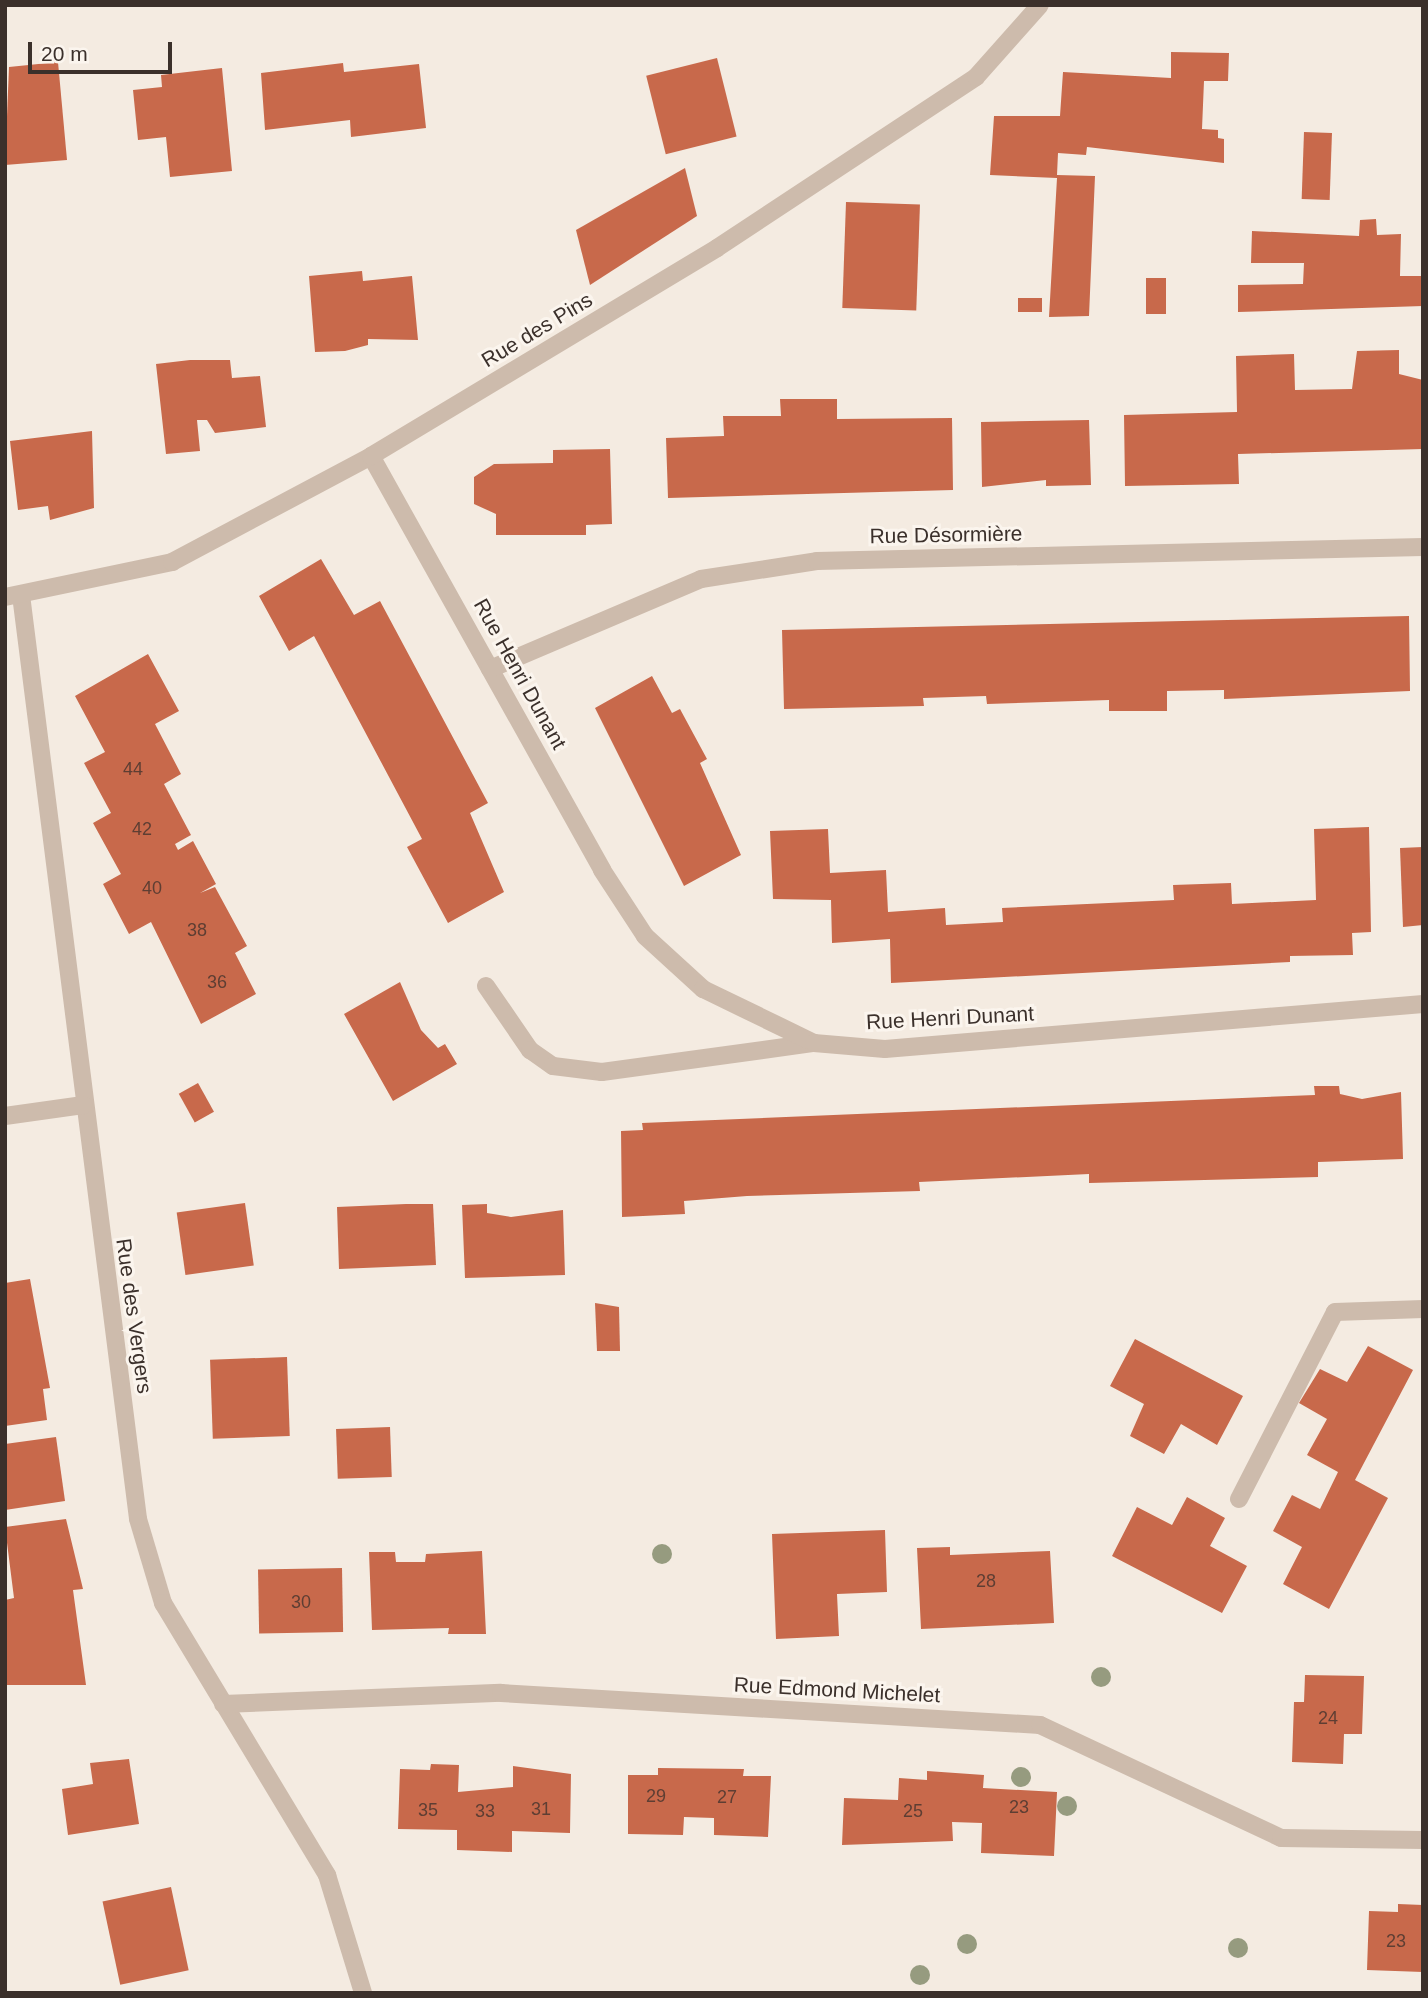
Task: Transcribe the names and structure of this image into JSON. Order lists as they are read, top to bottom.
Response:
{
  "streets": {
    "street": [
      "Rue des Pins",
      "Rue Désormière",
      "Rue Henri Dunant",
      "Rue des Vergers",
      "Rue Edmond Michelet"
    ]
  },
  "crossings": [
    ["Rue des Pins", "Rue Henri Dunant"],
    ["Rue des Pins", "Rue des Vergers"],
    ["Rue Désormière", "Rue Henri Dunant"],
    ["Rue des Vergers", "Rue Edmond Michelet"]
  ],
  "house_numbers": [
    "44",
    "42",
    "40",
    "38",
    "36",
    "28",
    "30",
    "24",
    "29",
    "27",
    "23",
    "31",
    "35",
    "33",
    "25",
    "23"
  ],
  "scale_bar": "20 m"
}
